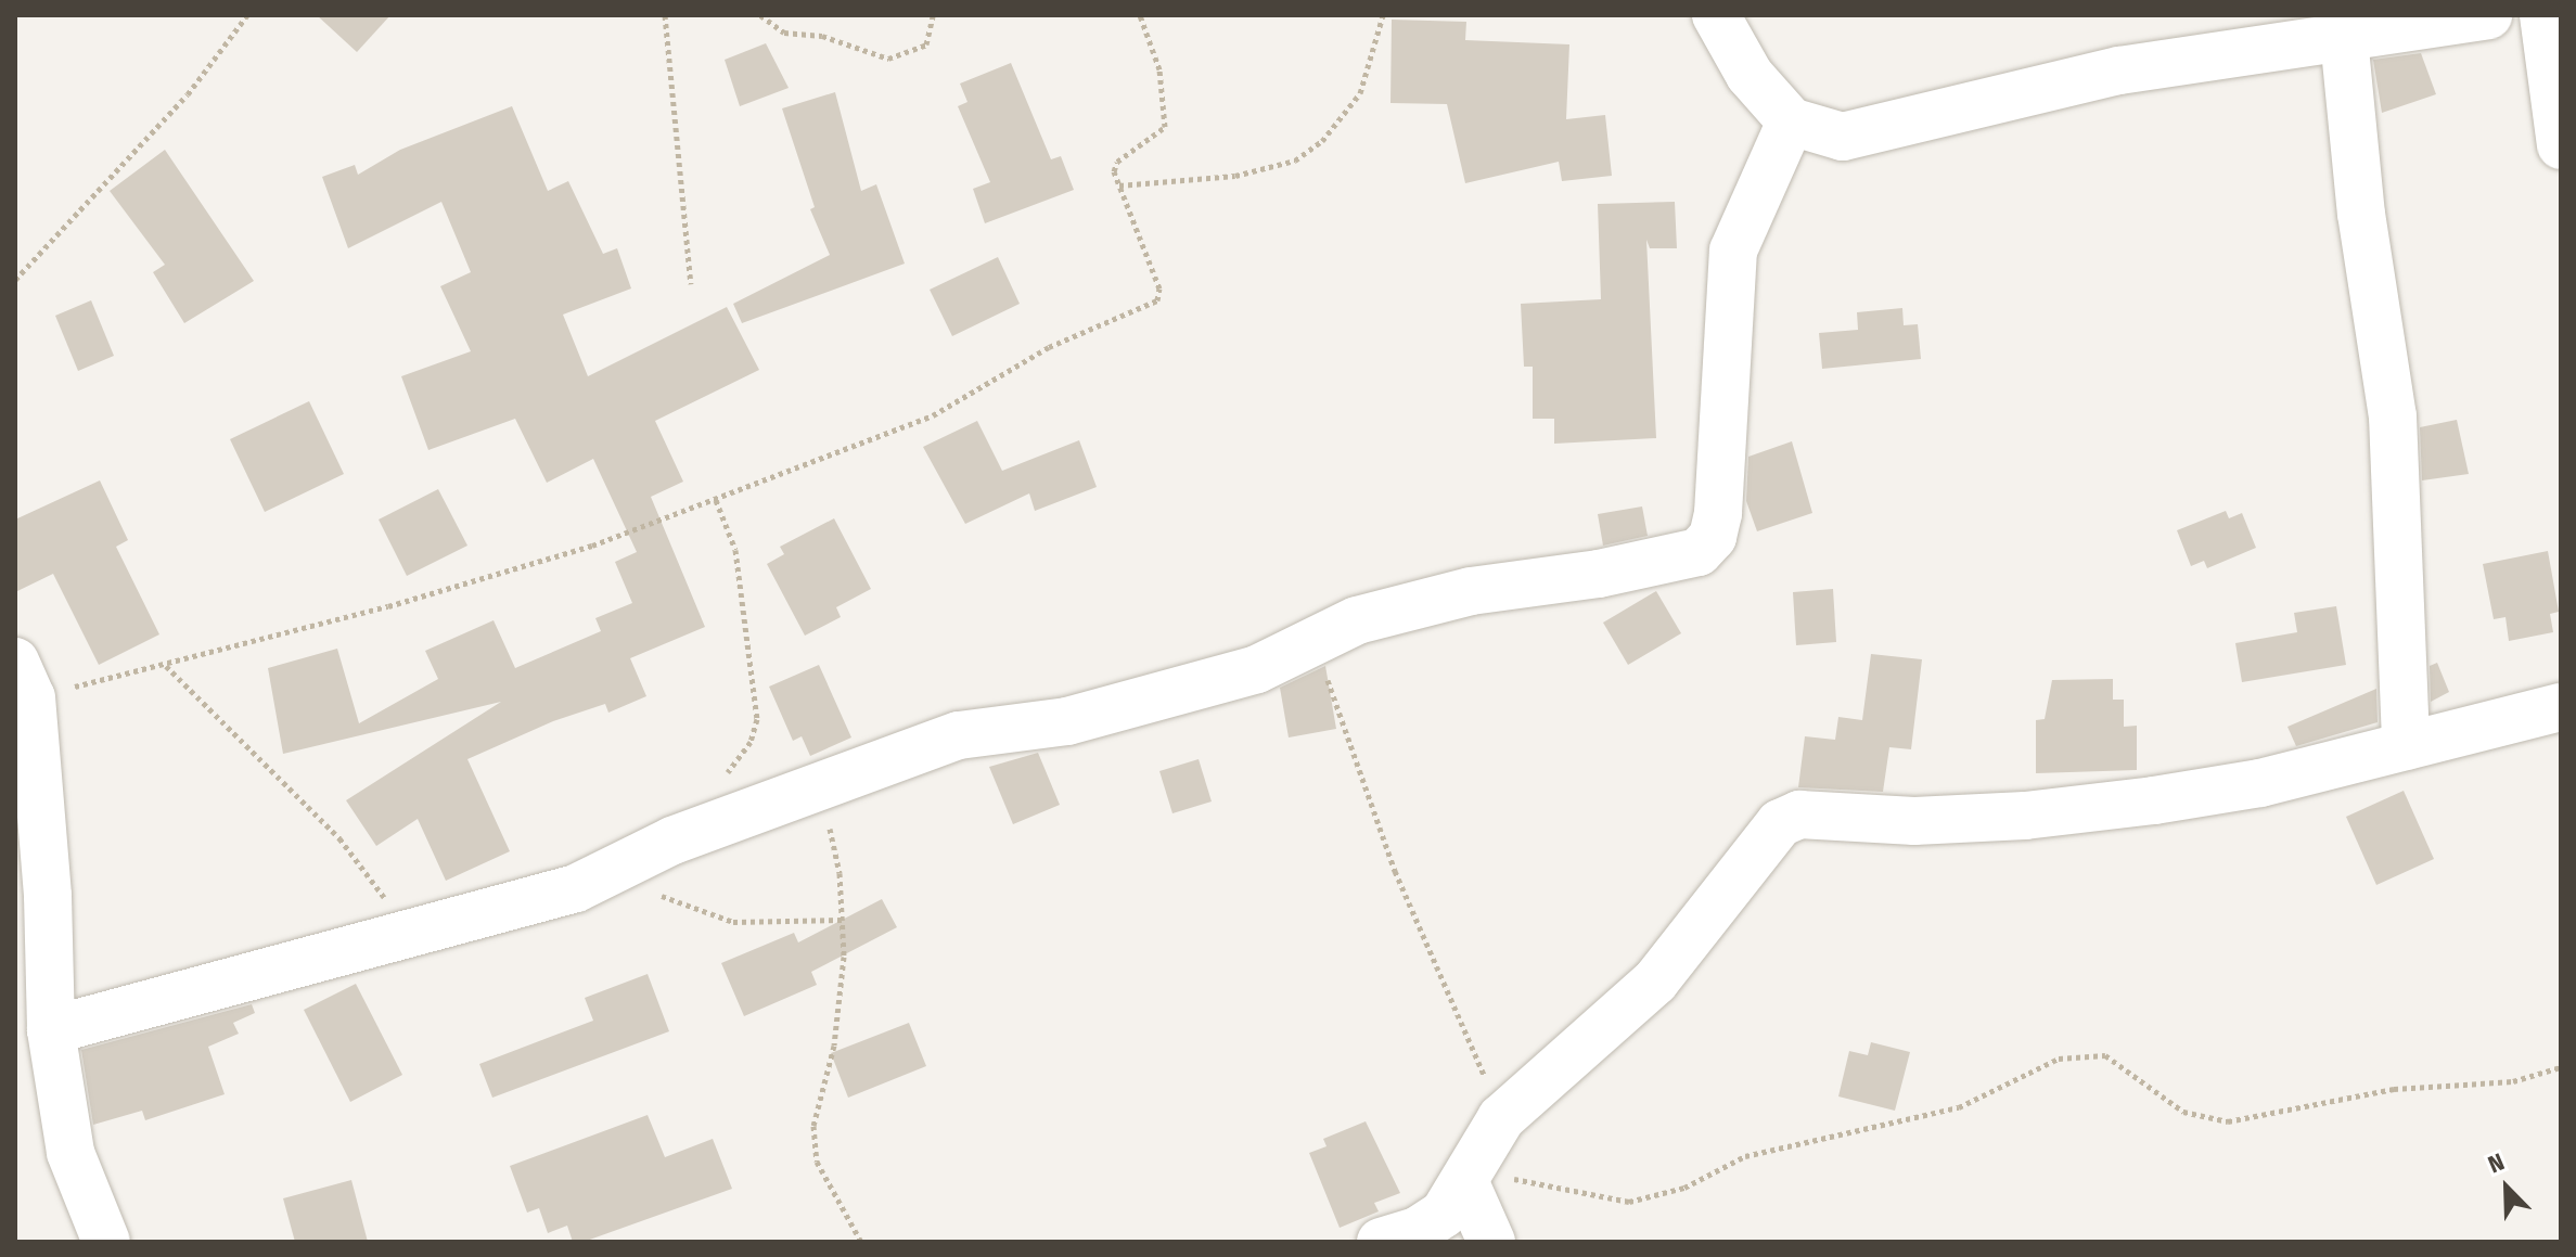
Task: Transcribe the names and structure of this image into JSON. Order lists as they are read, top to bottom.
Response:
{
  "north": "top left"
}
